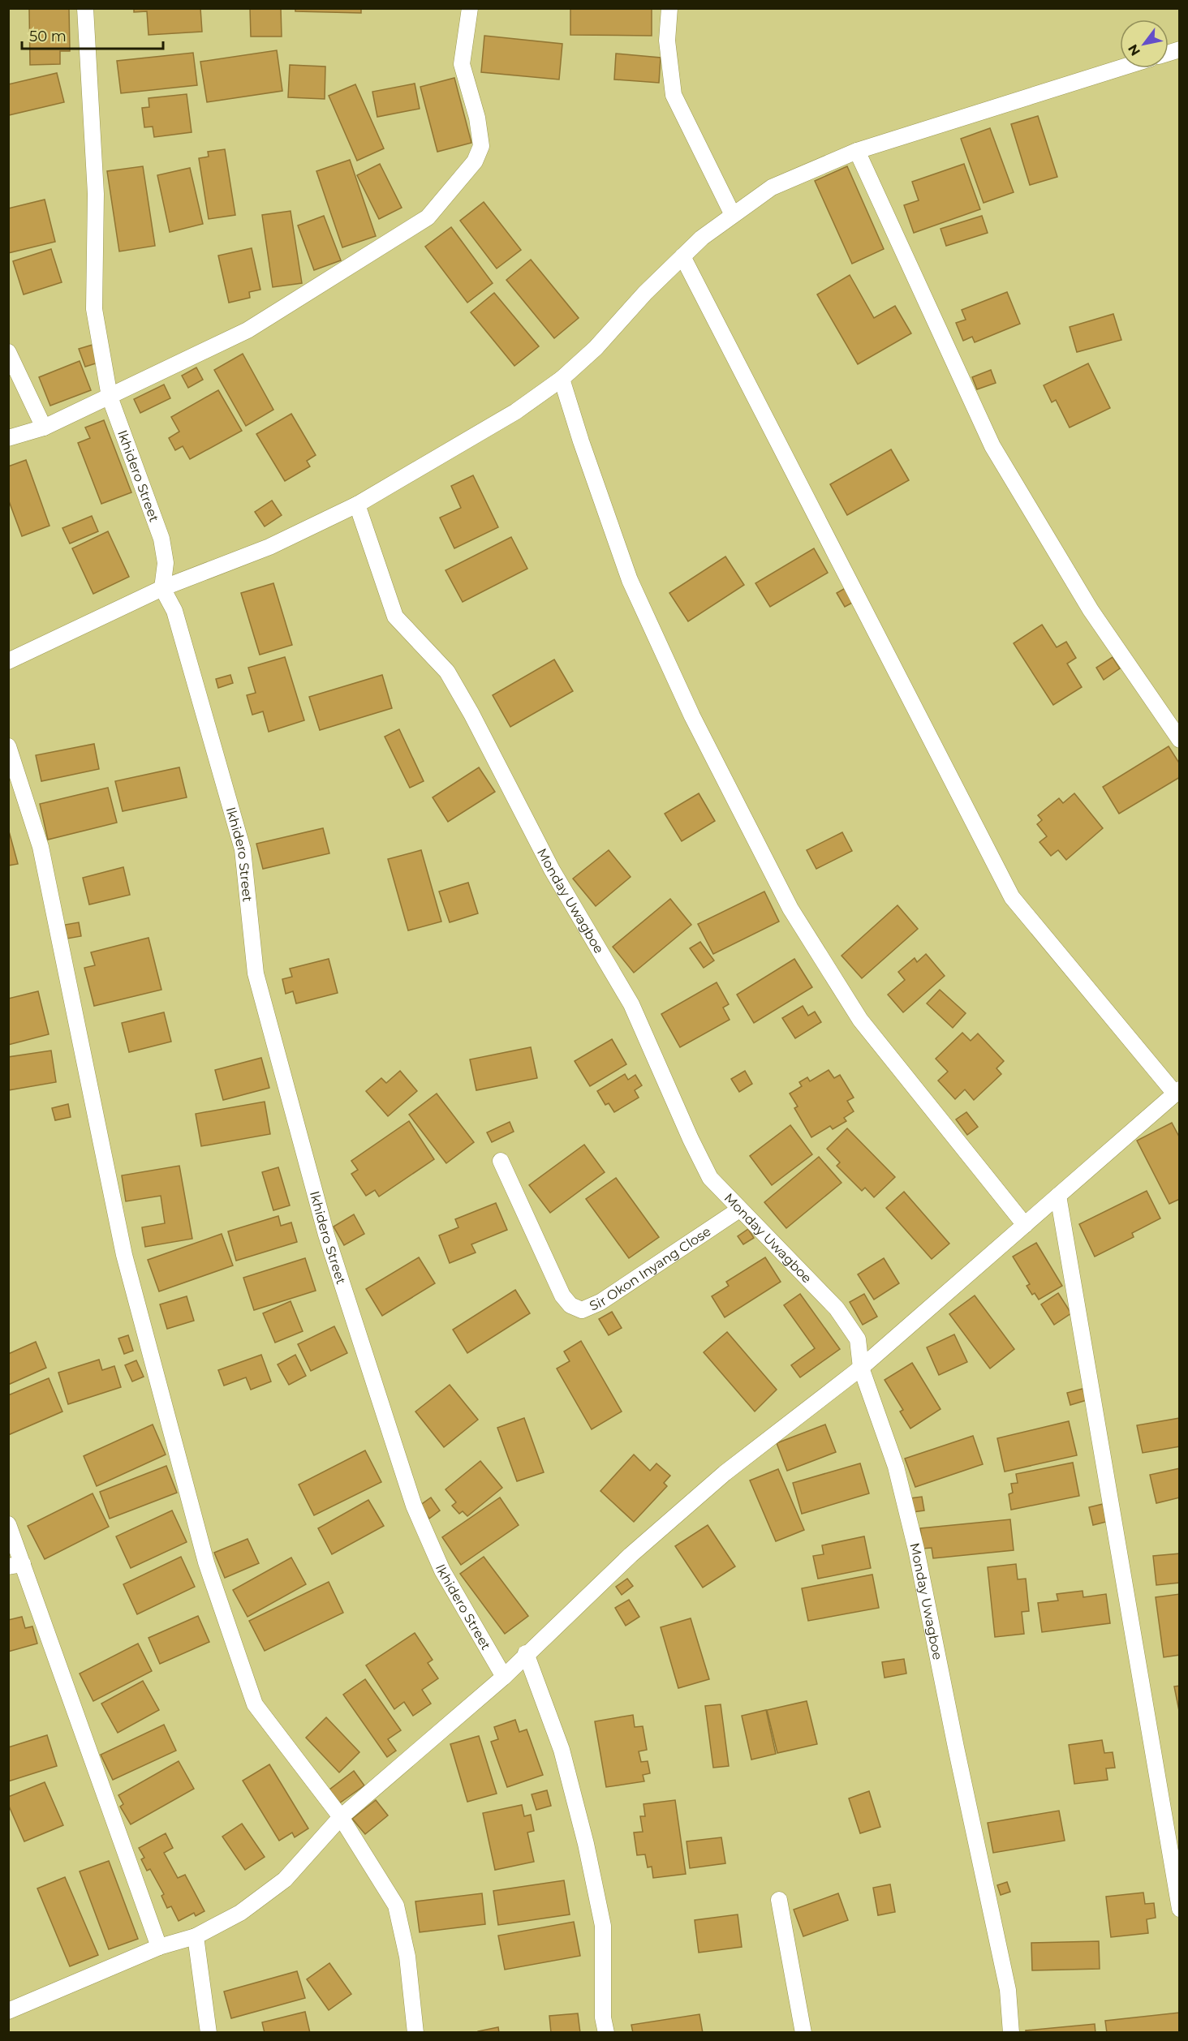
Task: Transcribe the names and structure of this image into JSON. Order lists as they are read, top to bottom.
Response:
{
  "streets": {
    "street": ["Ikhidero Street", "Monday Uwagboe", "Sir Okon Inyang Close"]
  },
  "crossings": [
    ["Monday Uwagboe", "Sir Okon Inyang Close"]
  ],
  "scale_bar": "50 m",
  "north": "bottom left"
}
